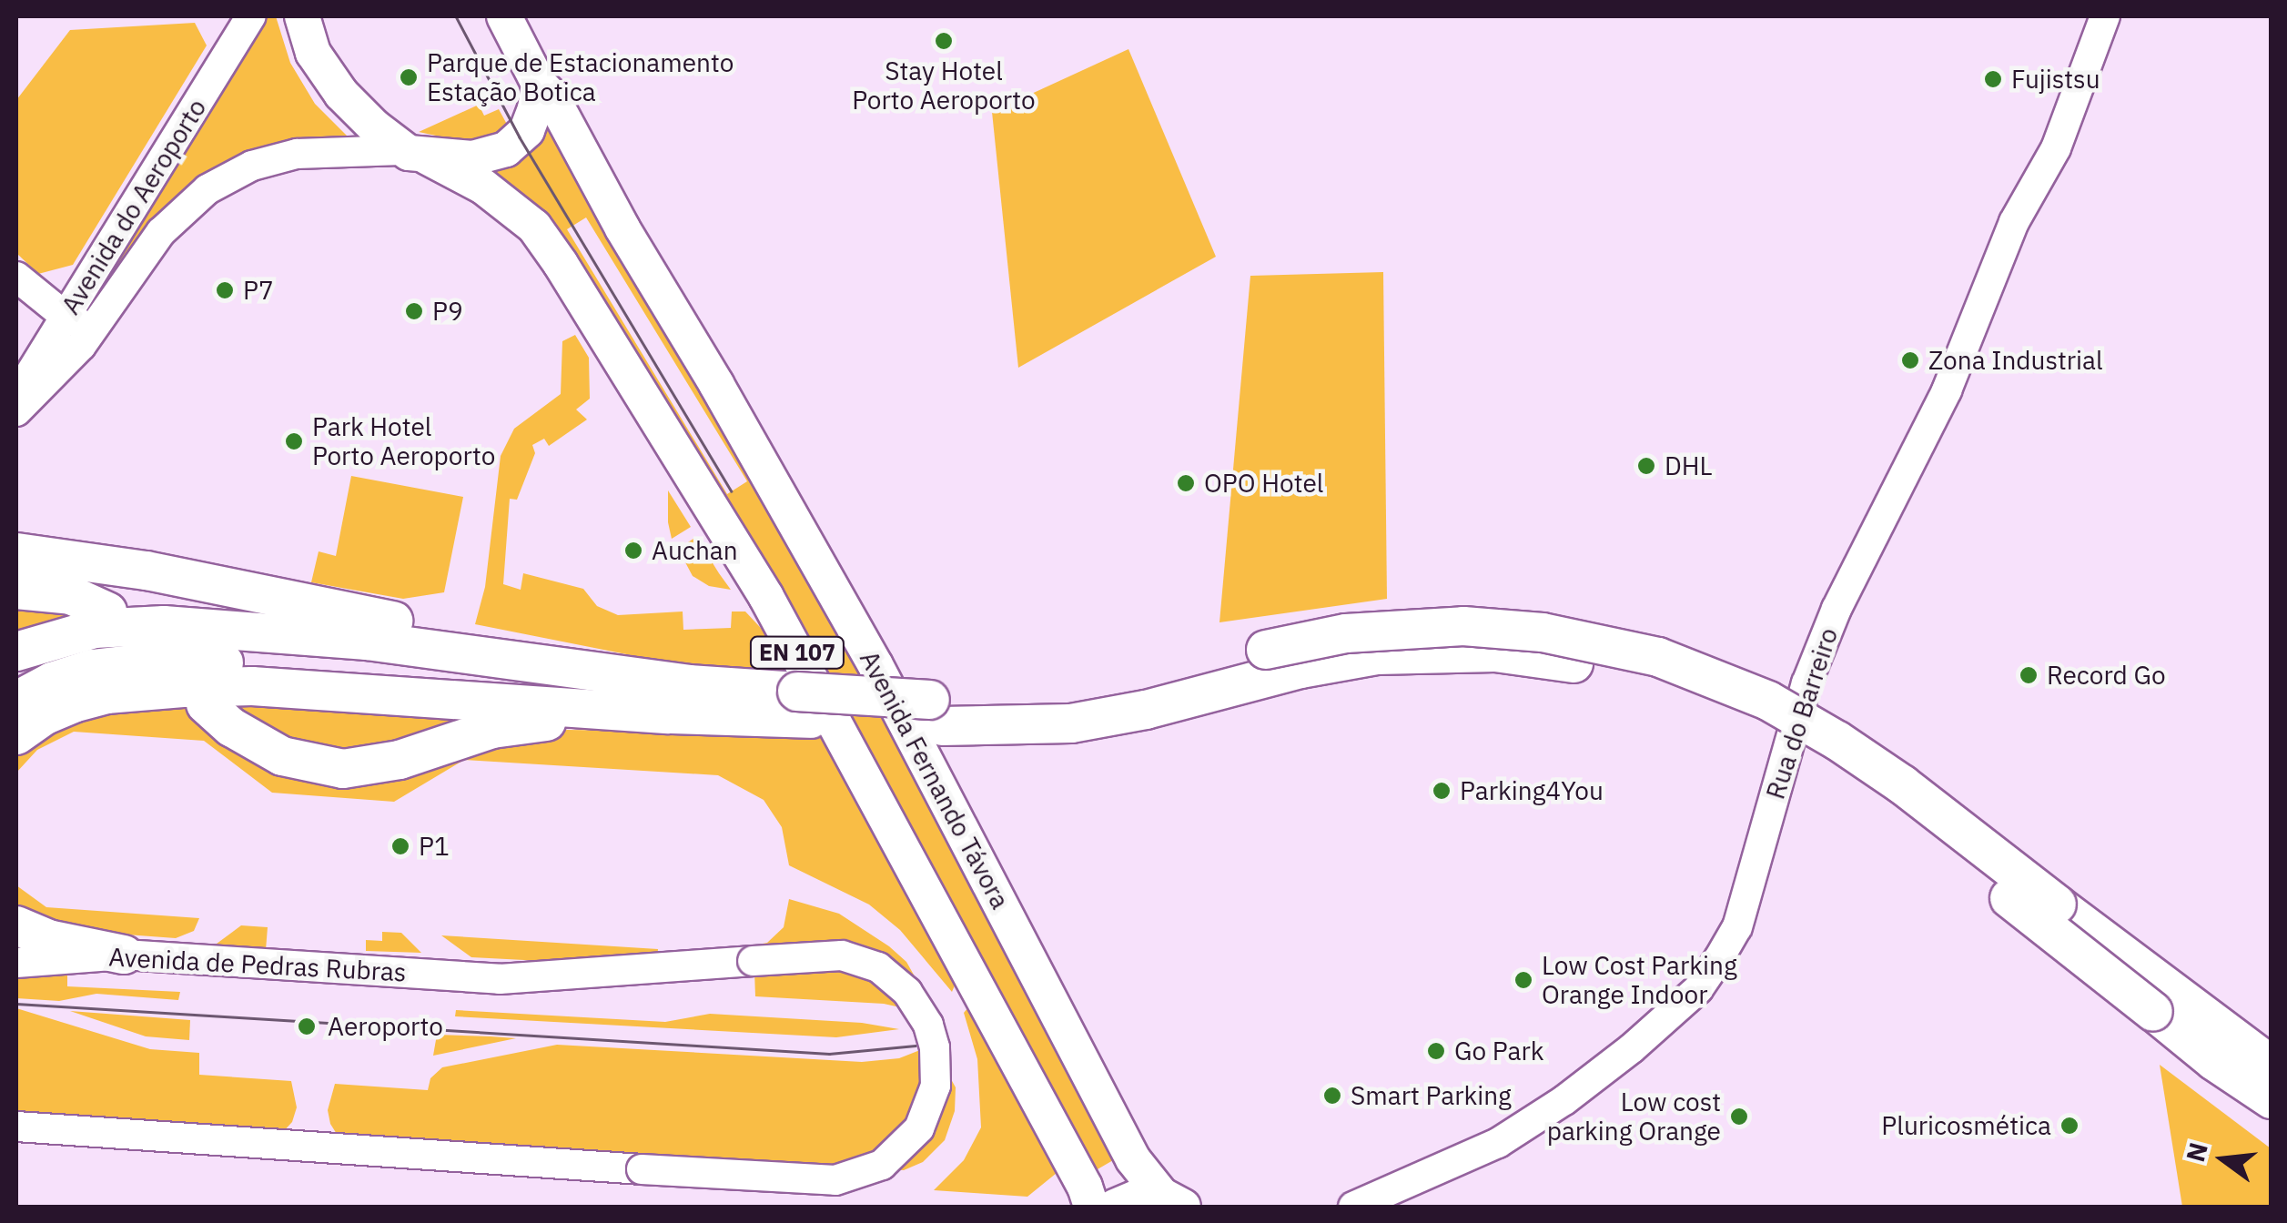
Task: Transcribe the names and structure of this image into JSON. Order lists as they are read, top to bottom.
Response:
{
  "streets": {
    "main road": [
      "Avenida do Aeroporto",
      "EN 107",
      "Rua do Barreiro",
      "Avenida Fernando Távora",
      "Avenida de Pedras Rubras"
    ]
  },
  "crossings": [
    ["Avenida do Aeroporto", "EN 107"],
    ["EN 107", "Avenida Fernando Távora"]
  ],
  "places": [
    "Stay Hotel Porto Aeroporto",
    "Parque de Estacionamento Estação Botica",
    "Fujistsu",
    "P7",
    "P9",
    "Zona Industrial",
    "Park Hotel Porto Aeroporto",
    "DHL",
    "OPO Hotel",
    "Auchan",
    "Record Go",
    "Parking4You",
    "P1",
    "Low Cost Parking Orange Indoor",
    "Aeroporto",
    "Go Park",
    "Smart Parking",
    "Low cost parking Orange",
    "Pluricosmética"
  ],
  "north": "left"
}
